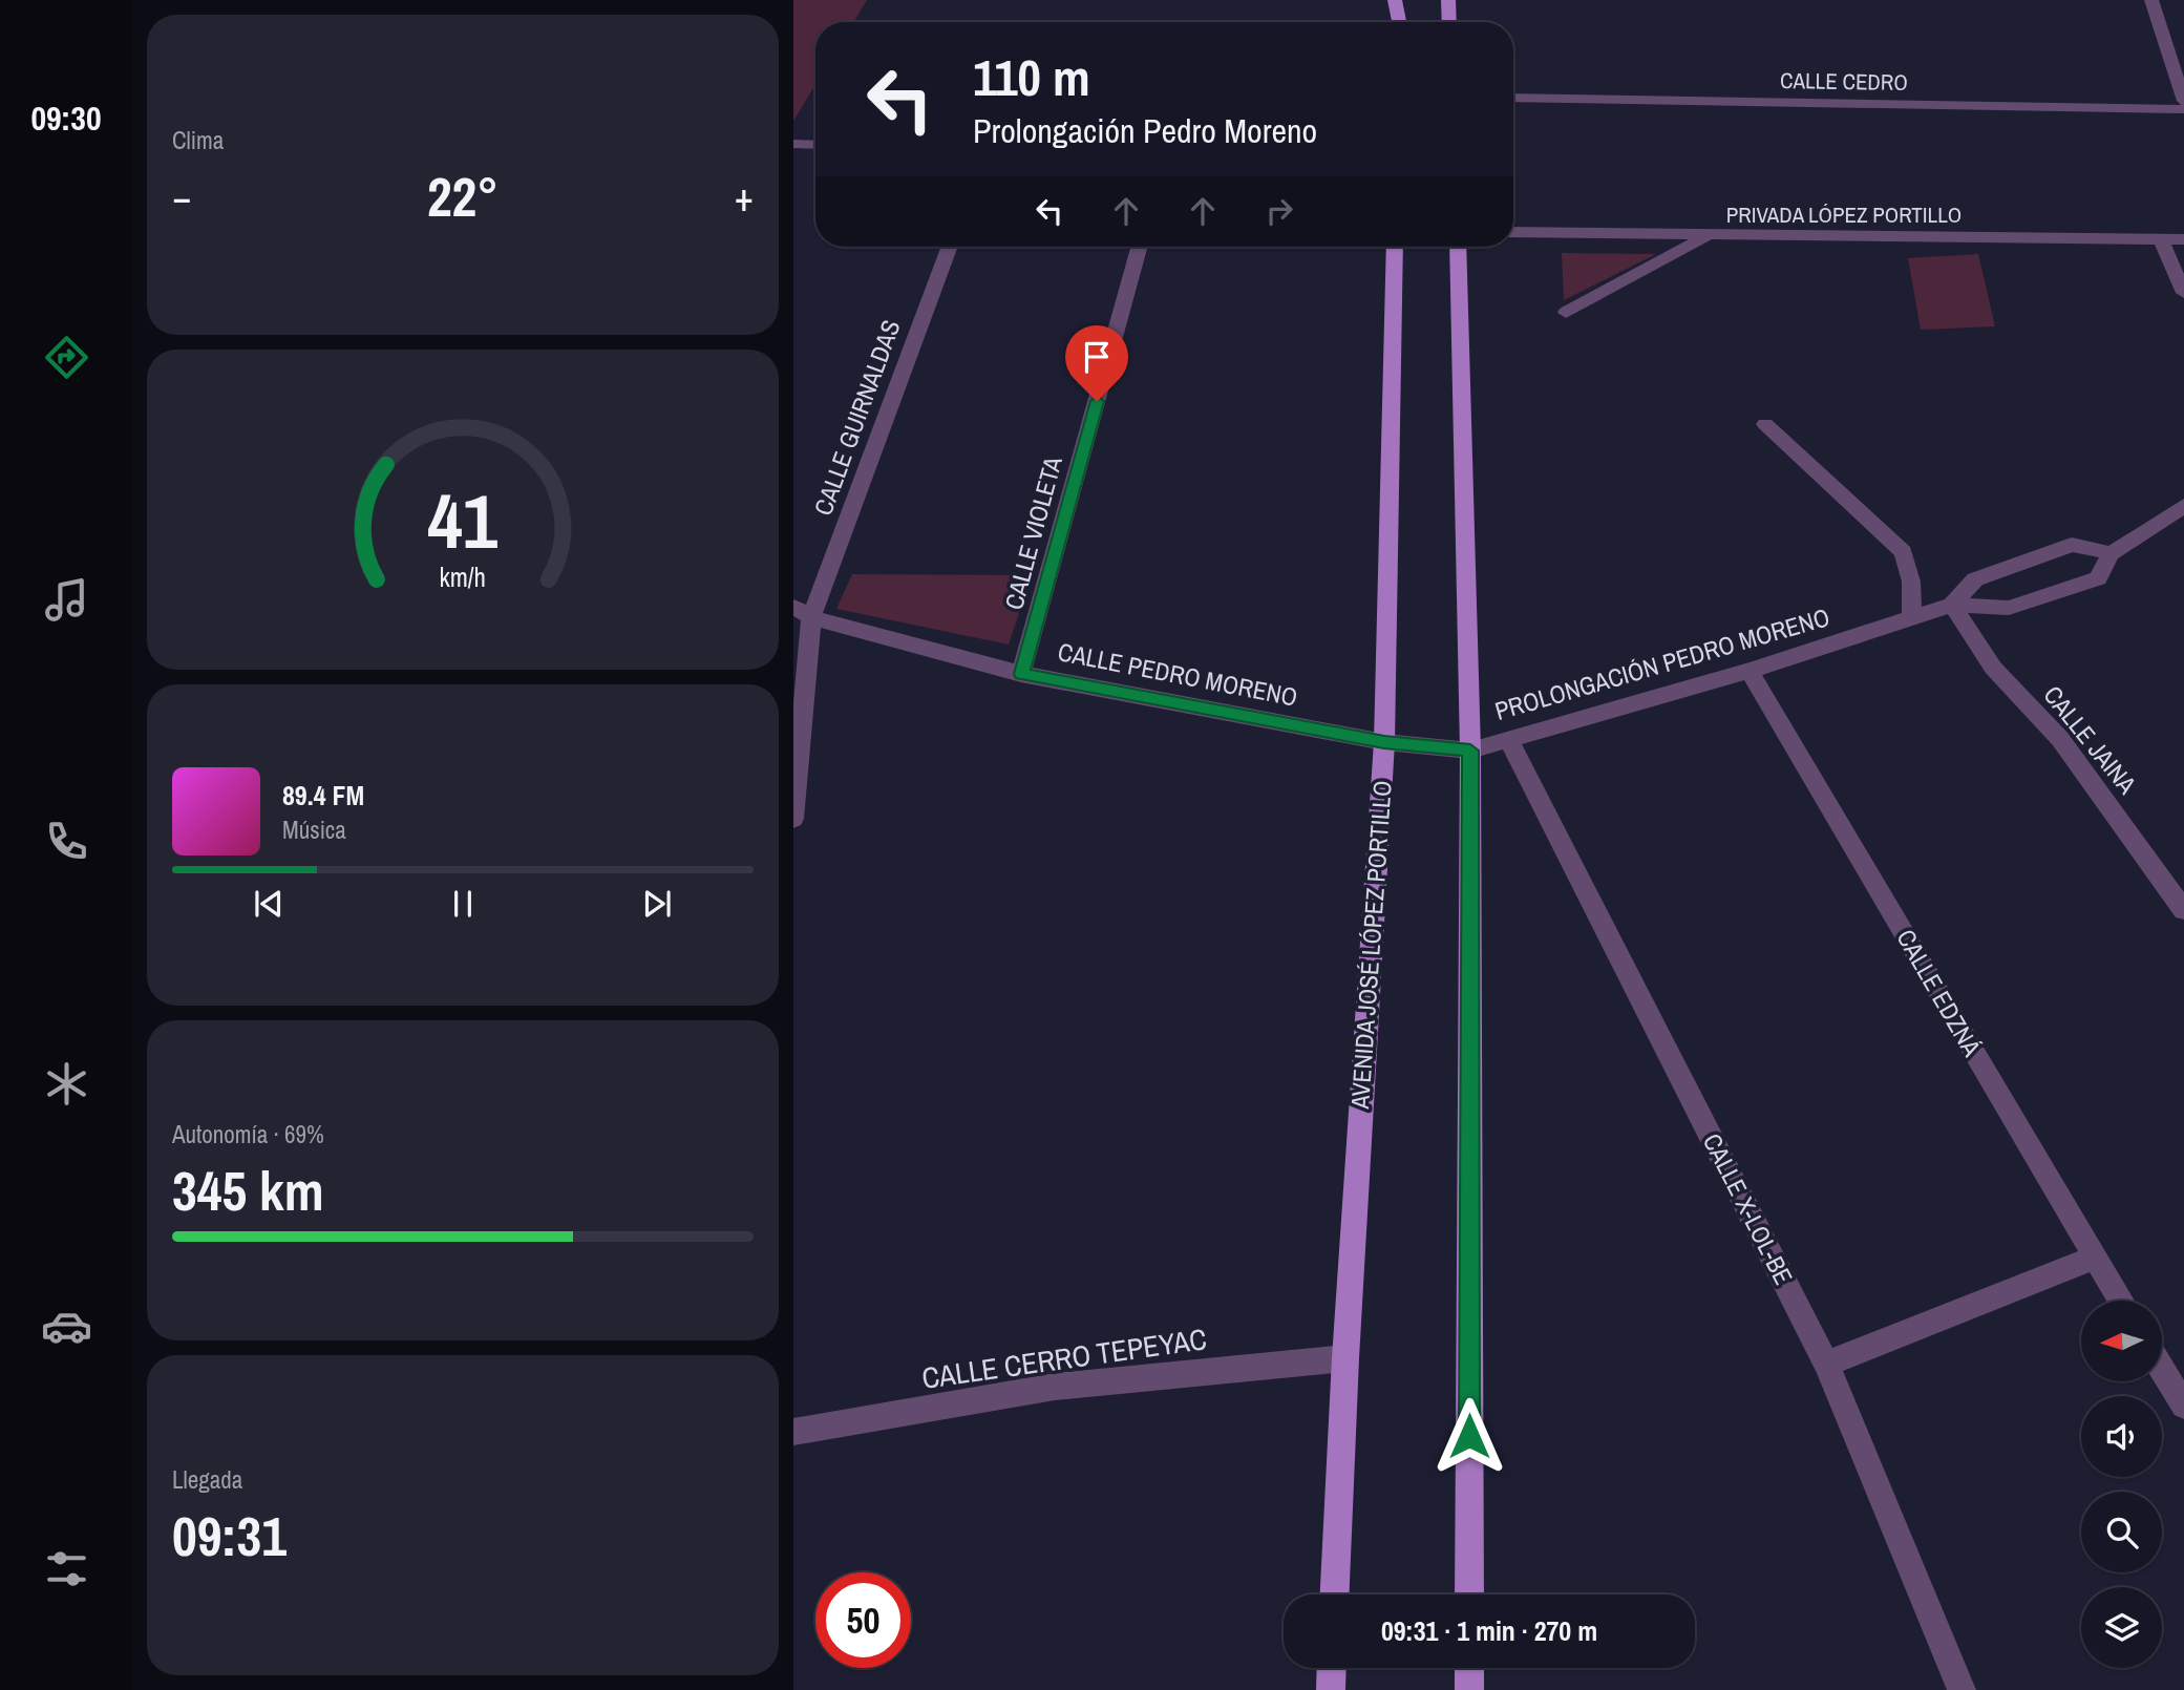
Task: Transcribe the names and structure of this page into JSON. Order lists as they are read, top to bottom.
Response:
{
  "streets": {
    "main road": ["AVENIDA JOSÉ LÓPEZ PORTILLO"],
    "street": [
      "CALLE CEDRO",
      "PRIVADA LÓPEZ PORTILLO",
      "CALLE GUIRNALDAS",
      "CALLE VIOLETA",
      "PROLONGACIÓN PEDRO MORENO",
      "CALLE PEDRO MORENO",
      "CALLE JAINA",
      "CALLE EDZNÁ",
      "CALLE X-LOL-BE",
      "CALLE CERRO TEPEYAC"
    ]
  },
  "crossings": [
    ["CALLE GUIRNALDAS", "CALLE PEDRO MORENO"],
    ["CALLE VIOLETA", "CALLE PEDRO MORENO"],
    ["PROLONGACIÓN PEDRO MORENO", "CALLE PEDRO MORENO"],
    ["PROLONGACIÓN PEDRO MORENO", "CALLE JAINA"],
    ["PROLONGACIÓN PEDRO MORENO", "AVENIDA JOSÉ LÓPEZ PORTILLO"],
    ["PROLONGACIÓN PEDRO MORENO", "CALLE EDZNÁ"],
    ["PROLONGACIÓN PEDRO MORENO", "CALLE X-LOL-BE"],
    ["CALLE PEDRO MORENO", "AVENIDA JOSÉ LÓPEZ PORTILLO"],
    ["AVENIDA JOSÉ LÓPEZ PORTILLO", "CALLE CERRO TEPEYAC"]
  ],
  "north": "left",
  "page": {
    "tabs": "09:30",
    "tile": [
      "Clima",
      ["Autonomía · 69%", "345 km"],
      ["Llegada", "09:31"]
    ],
    "turn": ["110 m", "Prolongación Pedro Moreno"],
    "heat": ["−", "22°", "+"],
    "song": ["89.4 FM", "Música"],
    "limit": "50",
    "trip": "09:31 · 1 min · 270 m",
    "gauge": ["41", "km/h"]
  }
}
